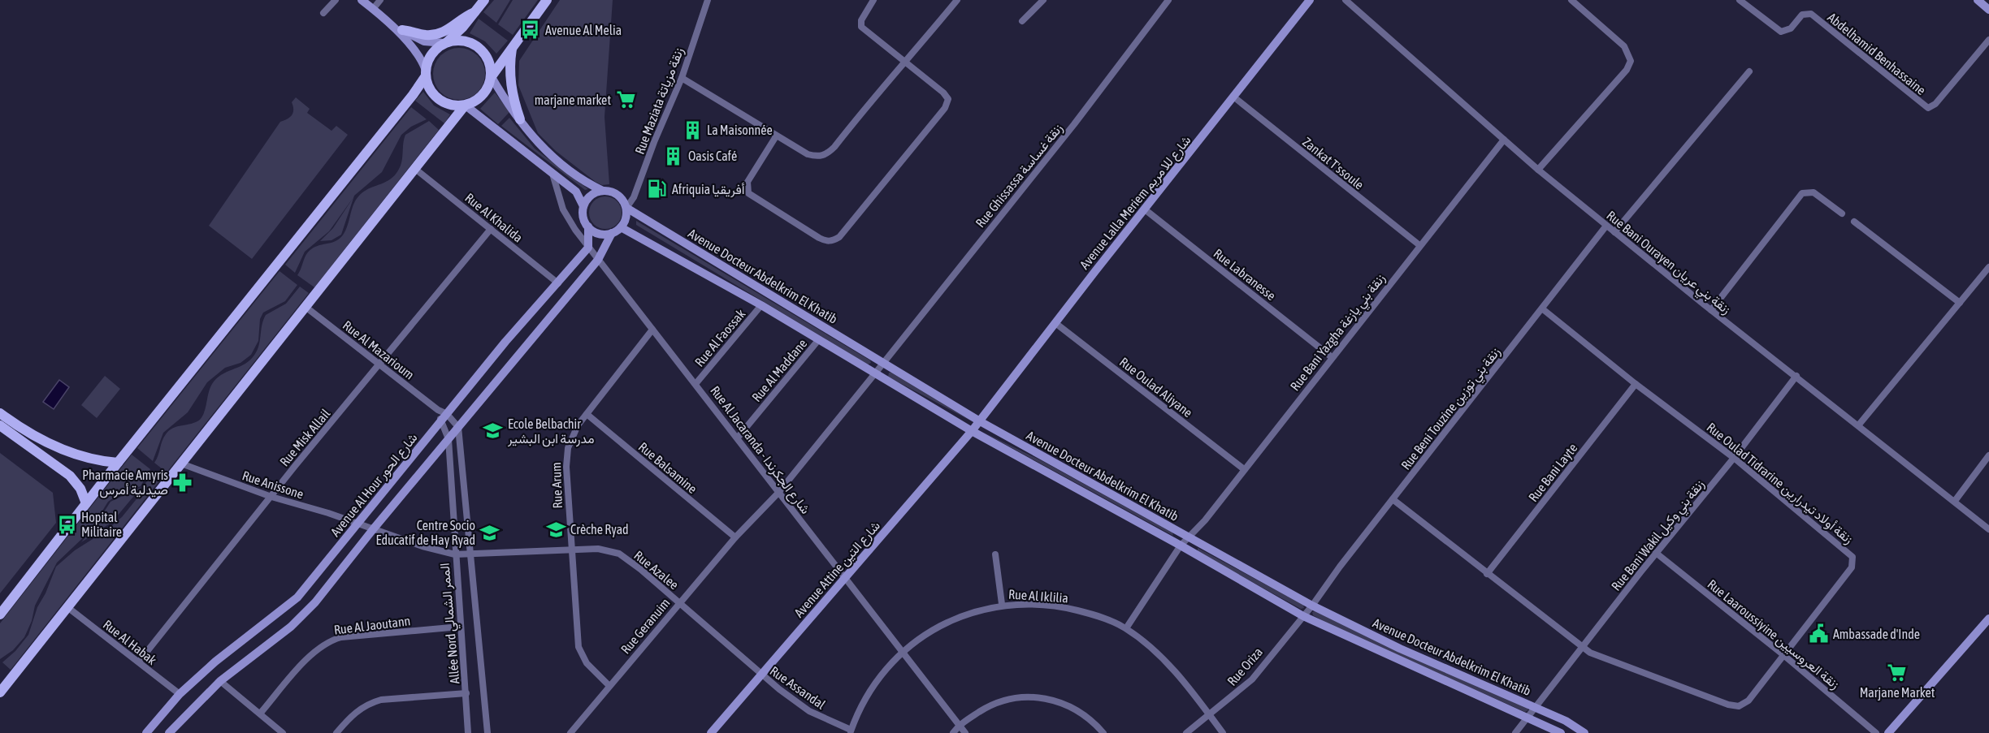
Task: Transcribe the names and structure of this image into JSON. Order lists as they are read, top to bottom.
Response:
{
  "streets": {
    "main road": [
      "Avenue Lalla Meriem شارع للا مريم",
      "Avenue Docteur Abdelkrim El Khatib",
      "Avenue Al Hour شارع الحور",
      "Avenue Attine شارع التين"
    ],
    "street": [
      "Abdelhamid Benhassaine",
      "Rue Maziata زنقة مزياتة",
      "Zankat T'ssoule",
      "Rue Ghissassa زنقة غساسة",
      "Rue Al Khalida",
      "Rue Bani Ourayen زنقة بني عريان",
      "Rue Labranesse",
      "Rue Bani Yazgha زنقة بني يازغة",
      "Rue Al Faossak",
      "Rue Al Mazarioum",
      "Rue Al Maddane",
      "Rue Oulad Aliyane",
      "Rue Beni Touzine زنقة بني توزين",
      "Rue Misk Allail",
      "Rue Al Jacaranda - شارع الجكرندا",
      "Rue Balsamine",
      "Rue Bani Layte",
      "Rue Oulad Tidrarine زنقة أولاد تيدرارين",
      "Rue Anissone",
      "Rue Arum",
      "Rue Bani Wakil زنقة بني وكيل",
      "Rue Azalee",
      "Rue Al Iklilia",
      "Allée Nord الممر الشمالي",
      "Rue Al Jaoutann",
      "Rue Geranuim",
      "Rue Laaroussiyine زنقة العروسيين",
      "Rue Al Habak",
      "Rue Oriza",
      "Rue Assandal"
    ]
  },
  "crossings": [
    ["Rue Maziata زنقة مزياتة", "Avenue Docteur Abdelkrim El Khatib"],
    ["Rue Maziata زنقة مزياتة", "Avenue Al Hour شارع الحور"],
    ["Zankat T'ssoule", "Avenue Lalla Meriem شارع للا مريم"],
    ["Zankat T'ssoule", "Rue Bani Yazgha زنقة بني يازغة"],
    ["Rue Ghissassa زنقة غساسة", "Avenue Docteur Abdelkrim El Khatib"],
    ["Rue Ghissassa زنقة غساسة", "Rue Geranuim"],
    ["Avenue Lalla Meriem شارع للا مريم", "Rue Labranesse"],
    ["Avenue Lalla Meriem شارع للا مريم", "Avenue Docteur Abdelkrim El Khatib"],
    ["Avenue Lalla Meriem شارع للا مريم", "Rue Oulad Aliyane"],
    ["Avenue Lalla Meriem شارع للا مريم", "Avenue Attine شارع التين"],
    ["Rue Al Khalida", "Rue Misk Allail"],
    ["Rue Al Khalida", "Avenue Al Hour شارع الحور"],
    ["Rue Bani Ourayen زنقة بني عريان", "Rue Bani Yazgha زنقة بني يازغة"],
    ["Rue Bani Ourayen زنقة بني عريان", "Rue Beni Touzine زنقة بني توزين"],
    ["Rue Bani Ourayen زنقة بني عريان", "Rue Bani Wakil زنقة بني وكيل"],
    ["Rue Labranesse", "Rue Bani Yazgha زنقة بني يازغة"],
    ["Avenue Docteur Abdelkrim El Khatib", "Rue Bani Yazgha زنقة بني يازغة"],
    ["Avenue Docteur Abdelkrim El Khatib", "Rue Al Faossak"],
    ["Avenue Docteur Abdelkrim El Khatib", "Rue Al Maddane"],
    ["Avenue Docteur Abdelkrim El Khatib", "Rue Beni Touzine زنقة بني توزين"],
    ["Avenue Docteur Abdelkrim El Khatib", "Avenue Al Hour شارع الحور"],
    ["Avenue Docteur Abdelkrim El Khatib", "Rue Bani Wakil زنقة بني وكيل"],
    ["Avenue Docteur Abdelkrim El Khatib", "Avenue Attine شارع التين"],
    ["Avenue Docteur Abdelkrim El Khatib", "Rue Geranuim"],
    ["Avenue Docteur Abdelkrim El Khatib", "Rue Oriza"],
    ["Rue Bani Yazgha زنقة بني يازغة", "Rue Oulad Aliyane"],
    ["Rue Bani Yazgha زنقة بني يازغة", "Rue Al Iklilia"],
    ["Rue Al Faossak", "Rue Al Jacaranda - شارع الجكرندا"],
    ["Rue Al Mazarioum", "Rue Misk Allail"],
    ["Rue Al Mazarioum", "Avenue Al Hour شارع الحور"],
    ["Rue Al Mazarioum", "Allée Nord الممر الشمالي"],
    ["Rue Al Maddane", "Rue Al Jacaranda - شارع الجكرندا"],
    ["Rue Beni Touzine زنقة بني توزين", "Rue Oulad Tidrarine زنقة أولاد تيدرارين"],
    ["Rue Beni Touzine زنقة بني توزين", "Rue Oriza"],
    ["Rue Misk Allail", "Rue Anissone"],
    ["Rue Misk Allail", "Rue Al Habak"],
    ["Rue Al Jacaranda - شارع الجكرندا", "Avenue Al Hour شارع الحور"],
    ["Rue Al Jacaranda - شارع الجكرندا", "Rue Arum"],
    ["Rue Al Jacaranda - شارع الجكرندا", "Avenue Attine شارع التين"],
    ["Rue Al Jacaranda - شارع الجكرندا", "Rue Al Iklilia"],
    ["Rue Al Jacaranda - شارع الجكرندا", "Rue Geranuim"],
    ["Rue Balsamine", "Rue Arum"],
    ["Rue Balsamine", "Rue Geranuim"],
    ["Rue Bani Layte", "Rue Oulad Tidrarine زنقة أولاد تيدرارين"],
    ["Rue Oulad Tidrarine زنقة أولاد تيدرارين", "Rue Bani Wakil زنقة بني وكيل"],
    ["Rue Oulad Tidrarine زنقة أولاد تيدرارين", "Rue Laaroussiyine زنقة العروسيين"],
    ["Rue Anissone", "Avenue Al Hour شارع الحور"],
    ["Rue Anissone", "Rue Azalee"],
    ["Avenue Al Hour شارع الحور", "Rue Azalee"],
    ["Avenue Al Hour شارع الحور", "Allée Nord الممر الشمالي"],
    ["Avenue Al Hour شارع الحور", "Rue Al Habak"],
    ["Rue Arum", "Rue Azalee"],
    ["Rue Arum", "Rue Geranuim"],
    ["Rue Bani Wakil زنقة بني وكيل", "Rue Laaroussiyine زنقة العروسيين"],
    ["Avenue Attine شارع التين", "Rue Azalee"],
    ["Avenue Attine شارع التين", "Rue Assandal"],
    ["Rue Azalee", "Allée Nord الممر الشمالي"],
    ["Rue Azalee", "Rue Geranuim"],
    ["Rue Azalee", "Rue Assandal"],
    ["Rue Al Iklilia", "Rue Oriza"],
    ["Rue Al Iklilia", "Rue Assandal"],
    ["Allée Nord الممر الشمالي", "Rue Al Jaoutann"]
  ],
  "places": {
    "bus stop": ["Avenue Al Melia", "Hopital Militaire"],
    "supermarket": ["marjane market", "Marjane Market"],
    "building": ["La Maisonnée", "Oasis Café"],
    "fuel station": ["Afriquia أفريقيا"],
    "school or university": ["Ecole Belbachir مدرسة ابن البشير", "Crèche Ryad", "Centre Socio Educatif de Hay Ryad"],
    "pharmacy": ["Pharmacie Amyris صيدلية أمرس"],
    "public building": ["Ambassade d'Inde"]
  }
}
